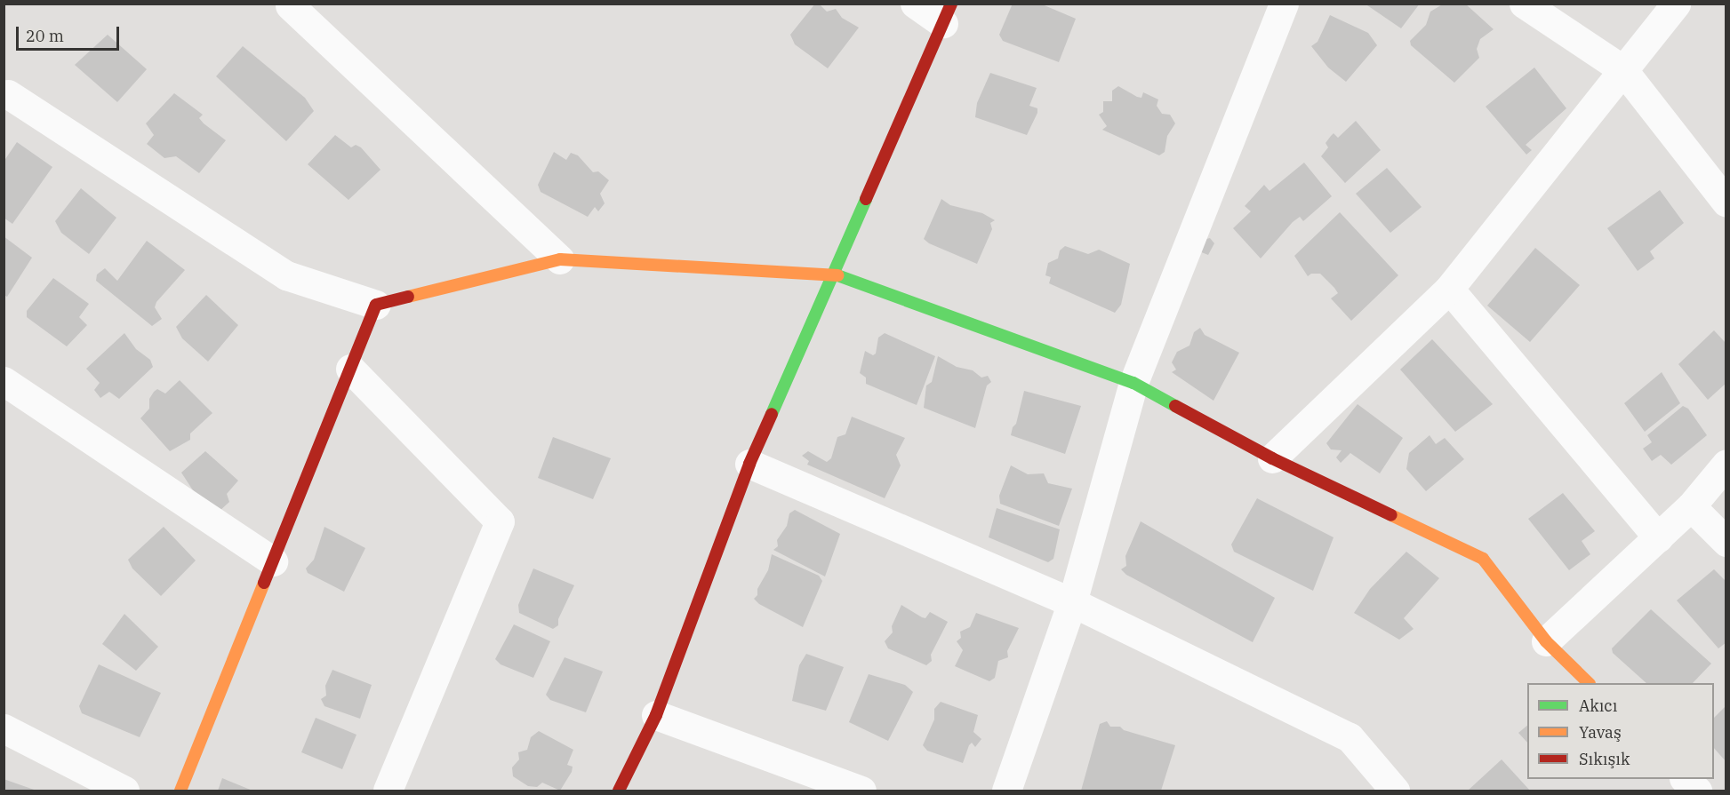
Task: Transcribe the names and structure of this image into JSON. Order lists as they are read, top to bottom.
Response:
{
  "legend": ["Akıcı", "Yavaş", "Sıkışık"],
  "scale_bar": "20 m"
}
